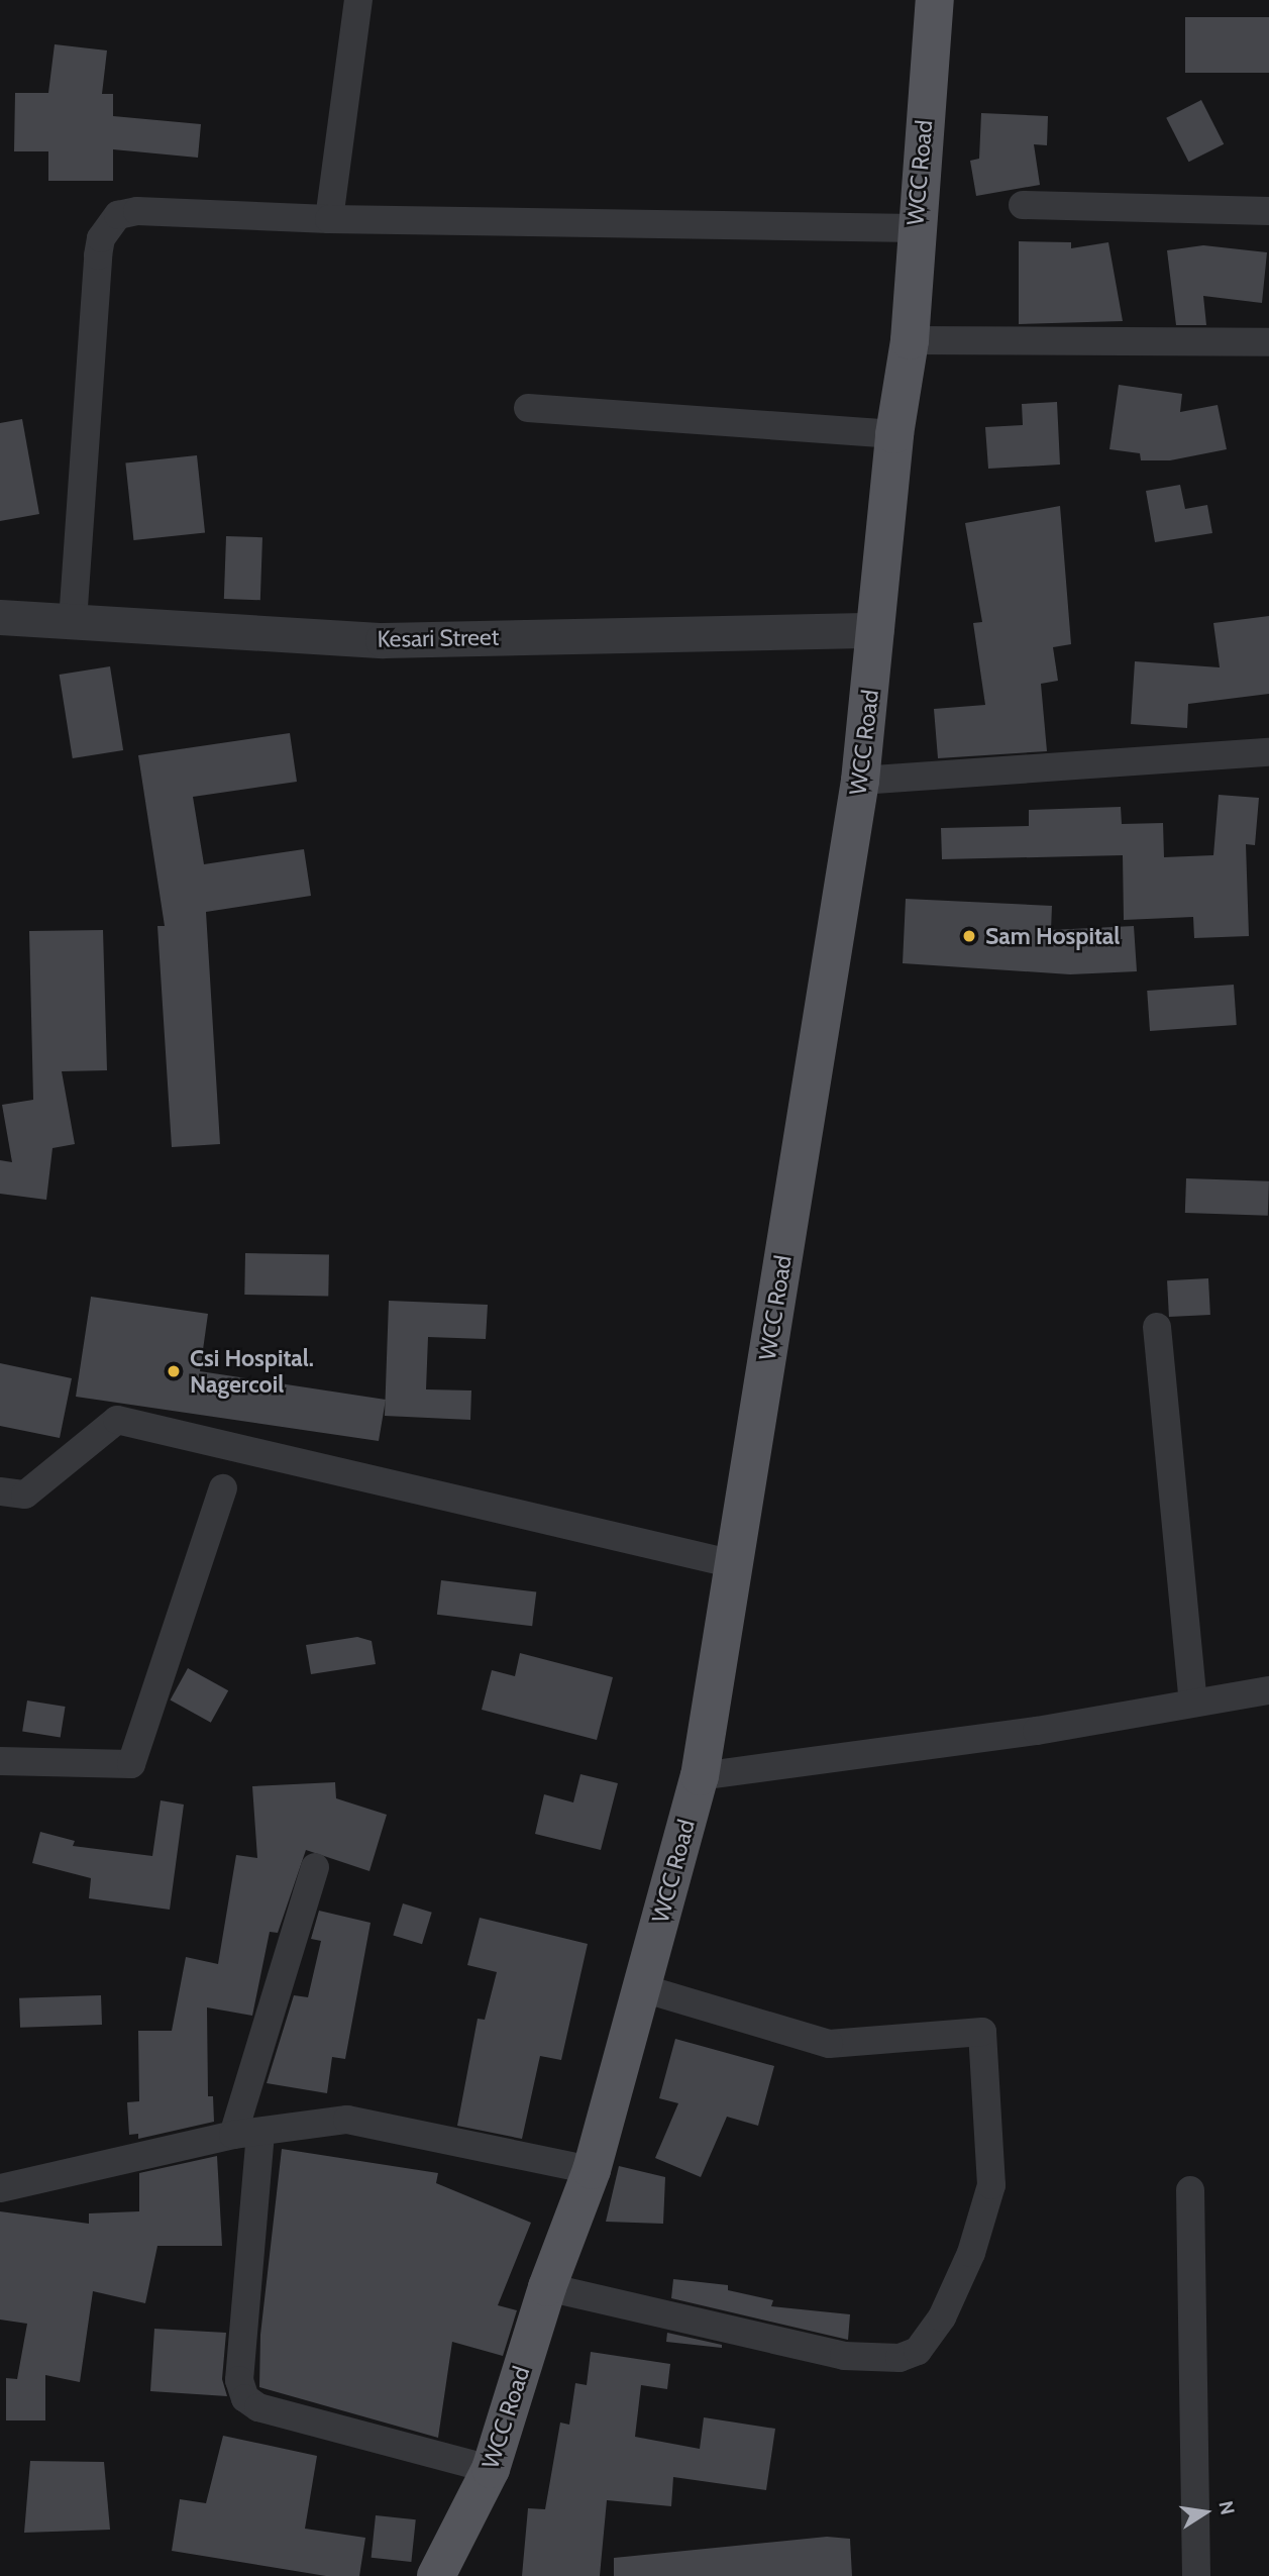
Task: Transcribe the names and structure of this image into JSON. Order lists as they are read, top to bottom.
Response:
{
  "streets": {
    "main road": ["WCC Road"],
    "street": ["Kesari Street"]
  },
  "crossings": [
    ["WCC Road", "Kesari Street"]
  ],
  "places": ["Sam Hospital", "Csi Hospital. Nagercoil"],
  "north": "right"
}
